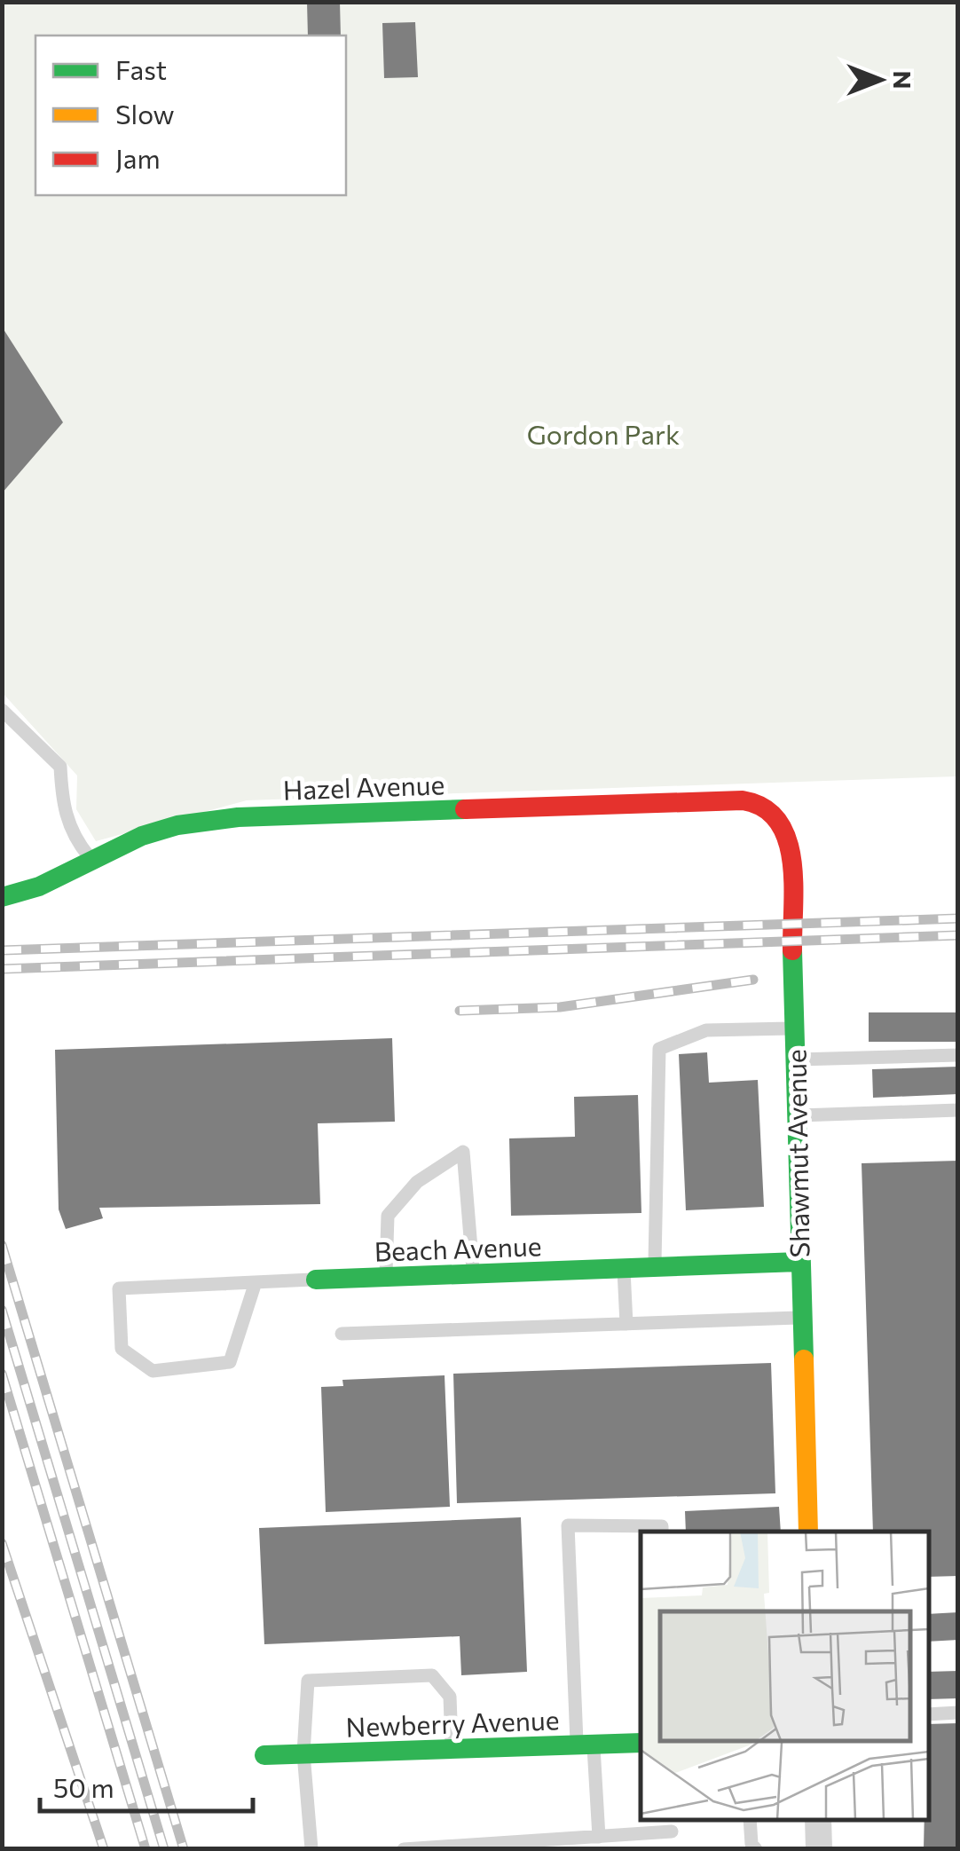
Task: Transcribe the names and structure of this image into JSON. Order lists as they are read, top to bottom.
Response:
{
  "streets": {
    "street": [
      "Hazel Avenue",
      "Shawmut Avenue",
      "Beach Avenue",
      "Newberry Avenue"
    ]
  },
  "crossings": [
    ["Hazel Avenue", "Shawmut Avenue"],
    ["Shawmut Avenue", "Beach Avenue"]
  ],
  "parks": ["Gordon Park"],
  "legend": ["Fast", "Slow", "Jam"],
  "scale_bar": "50 m",
  "north": "right"
}
